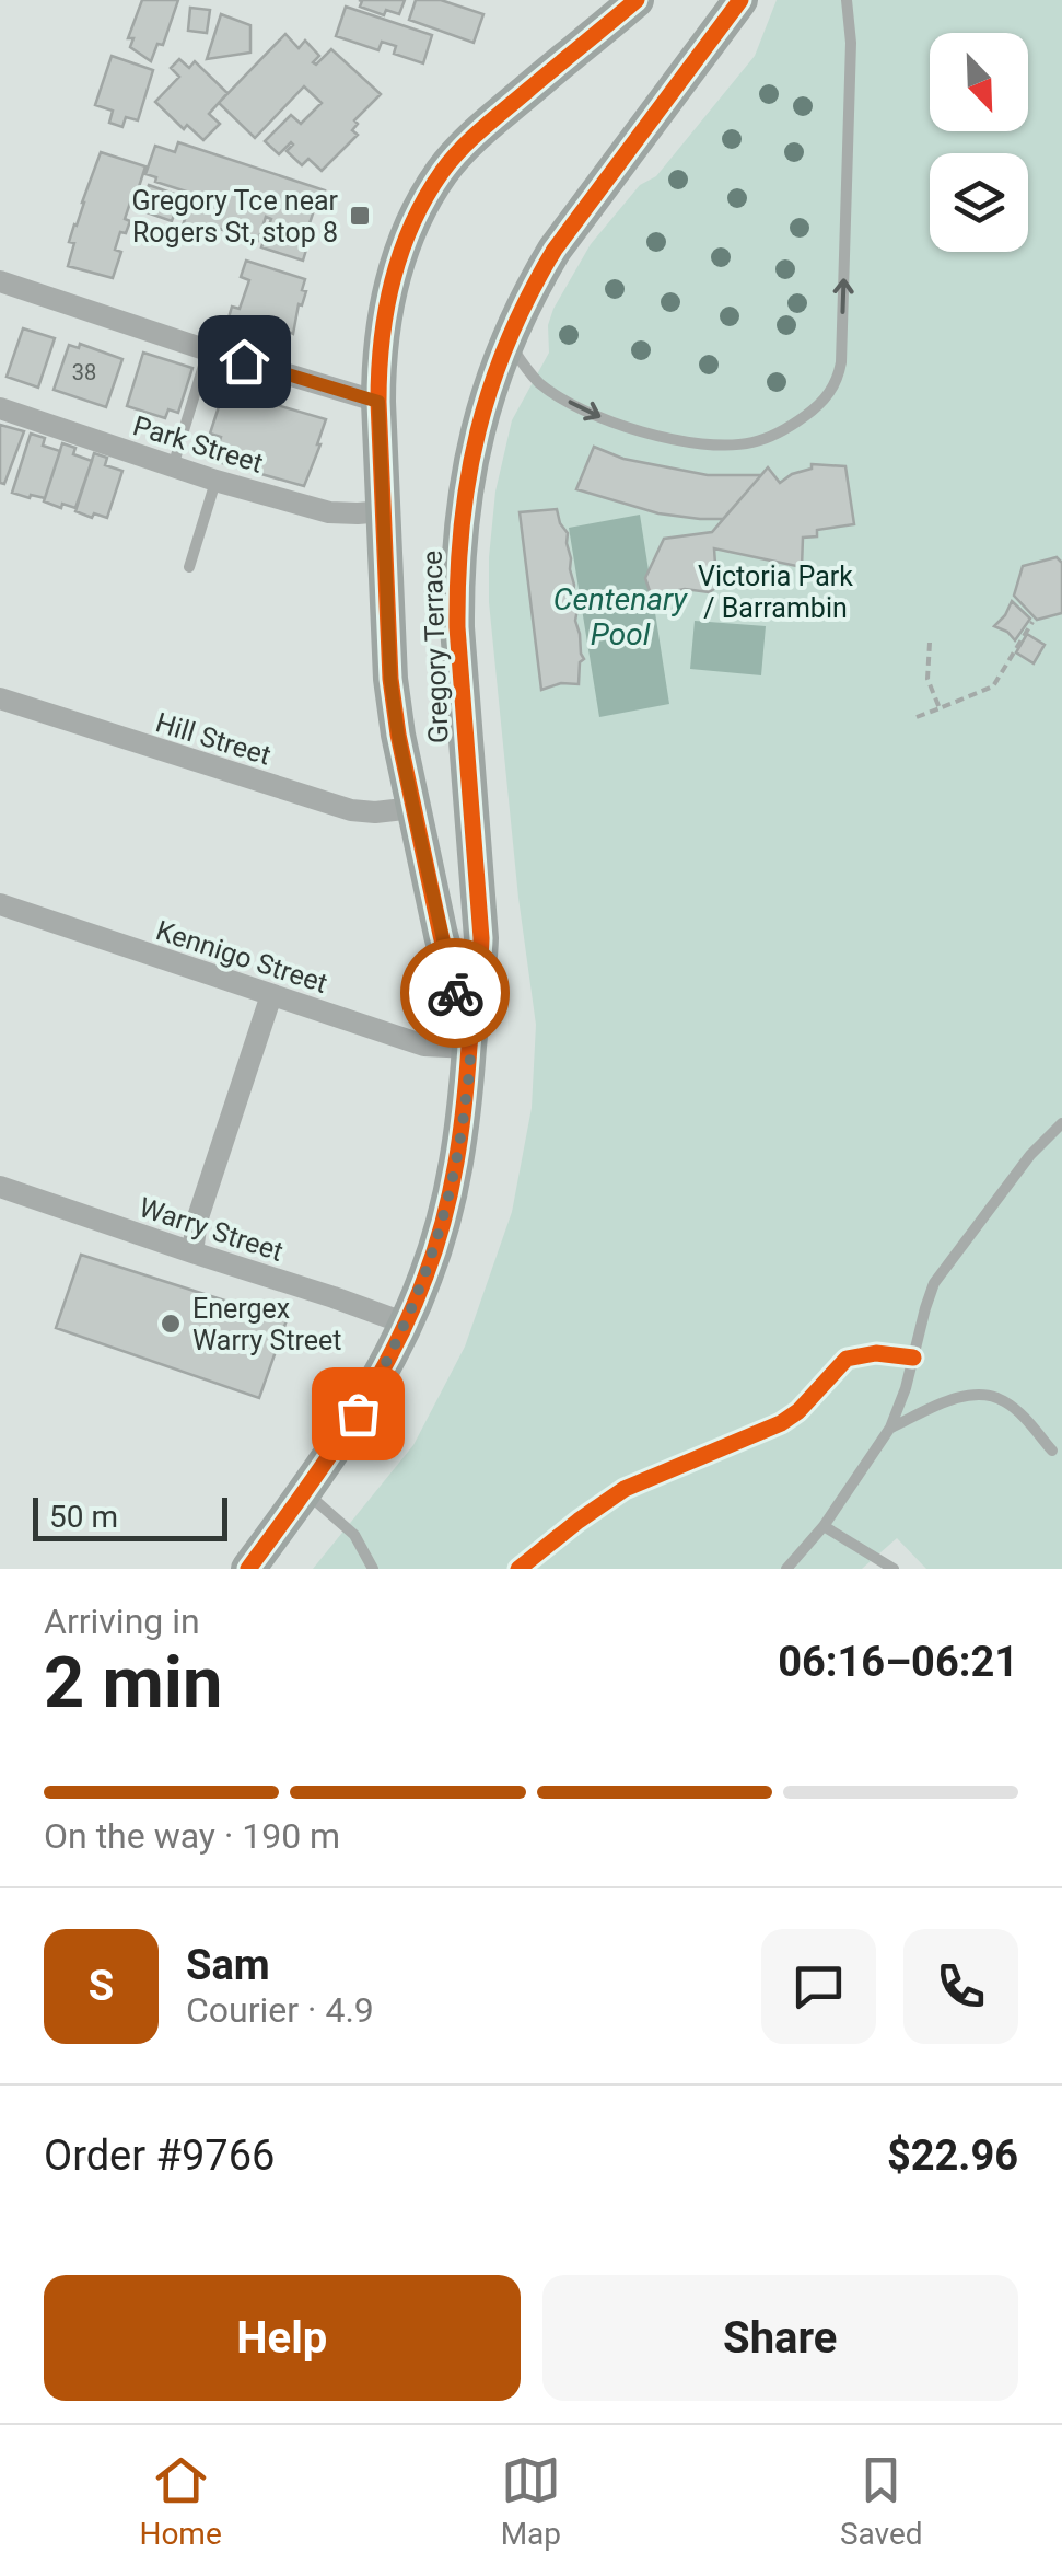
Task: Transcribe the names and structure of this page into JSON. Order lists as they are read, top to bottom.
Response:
{
  "streets": {
    "main road": ["Gregory Terrace"],
    "street": [
      "Park Street",
      "Hill Street",
      "Kennigo Street",
      "Warry Street"
    ]
  },
  "crossings": [
    ["Park Street", "Gregory Terrace"],
    ["Gregory Terrace", "Hill Street"],
    ["Gregory Terrace", "Kennigo Street"],
    ["Gregory Terrace", "Warry Street"]
  ],
  "water": ["Centenary Pool"],
  "parks": ["Victoria Park / Barrambin"],
  "places": {
    "transit": ["Gregory Tce near Rogers St, stop 8"],
    "other": ["Energex Warry Street"]
  },
  "house_numbers": ["38"],
  "scale_bar": "50 m",
  "north": "bottom right",
  "page": {
    "scale": "50 m",
    "heading": ["2 min", "Arriving in", "06:16–06:21"],
    "panel": [
      "Sam",
      "Courier · 4.9",
      "Order #9766",
      "$22.96"
    ],
    "bar": "On the way · 190 m",
    "round": "S",
    "buttons": ["Help", "Share"],
    "tabs": ["Home", "Map", "Saved"]
  }
}
